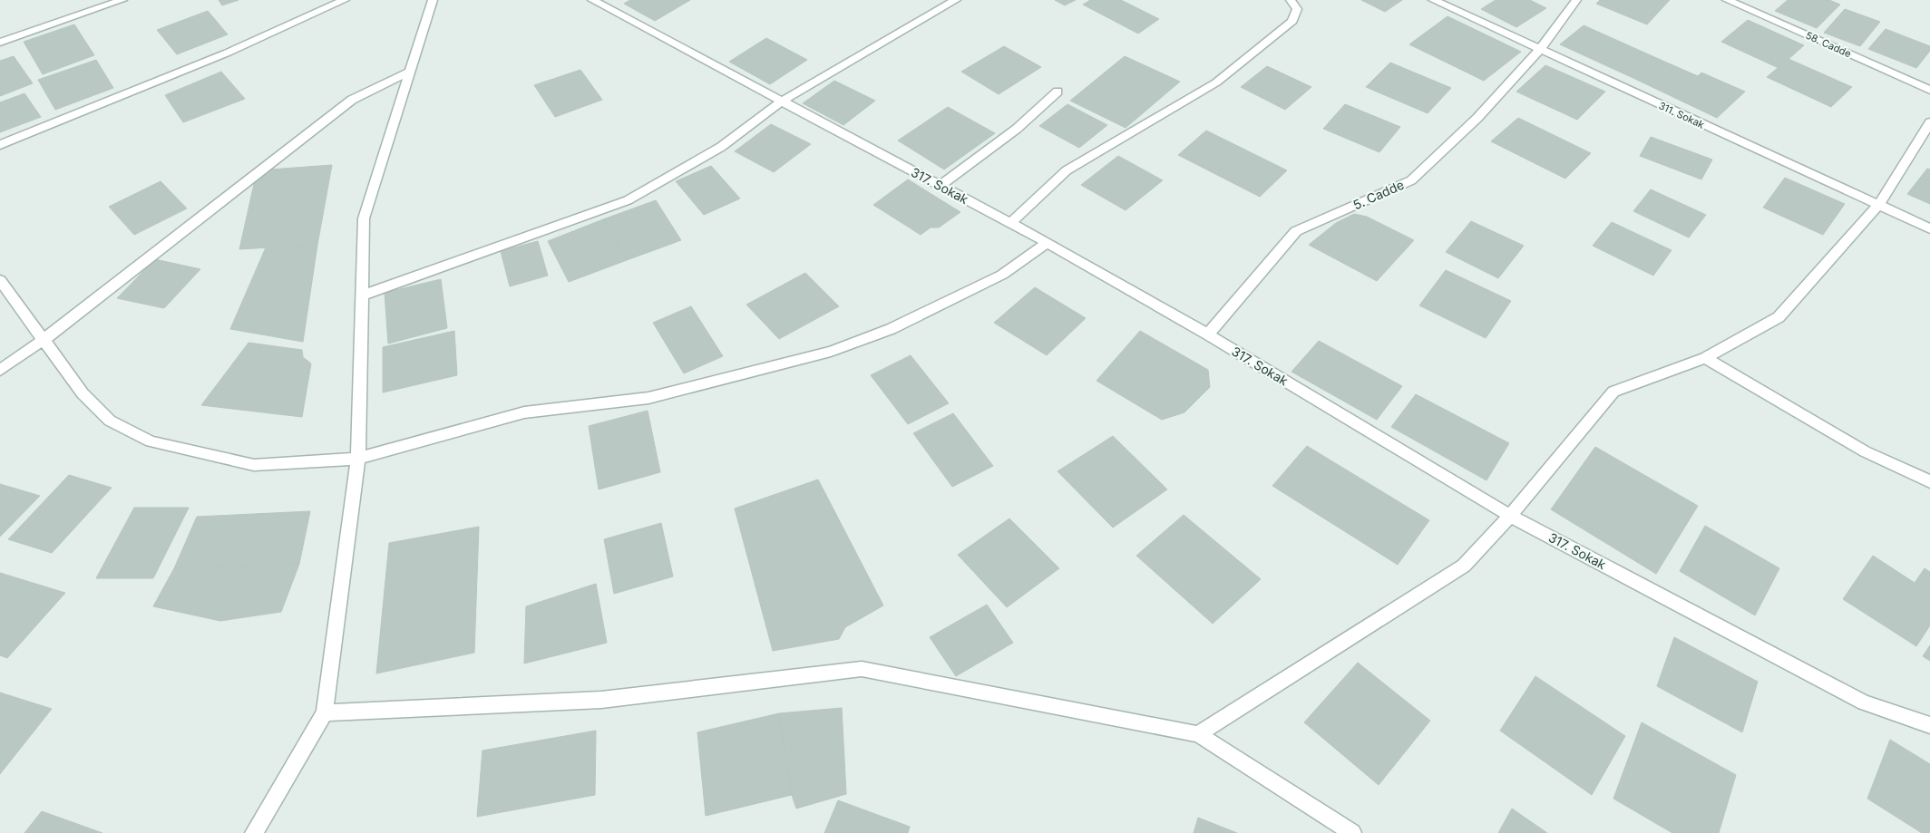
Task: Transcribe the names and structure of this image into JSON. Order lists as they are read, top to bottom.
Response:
{
  "streets": {
    "street": [
      "58. Cadde",
      "311. Sokak",
      "317. Sokak",
      "5. Cadde"
    ]
  },
  "crossings": [
    ["311. Sokak", "5. Cadde"],
    ["317. Sokak", "5. Cadde"]
  ]
}
